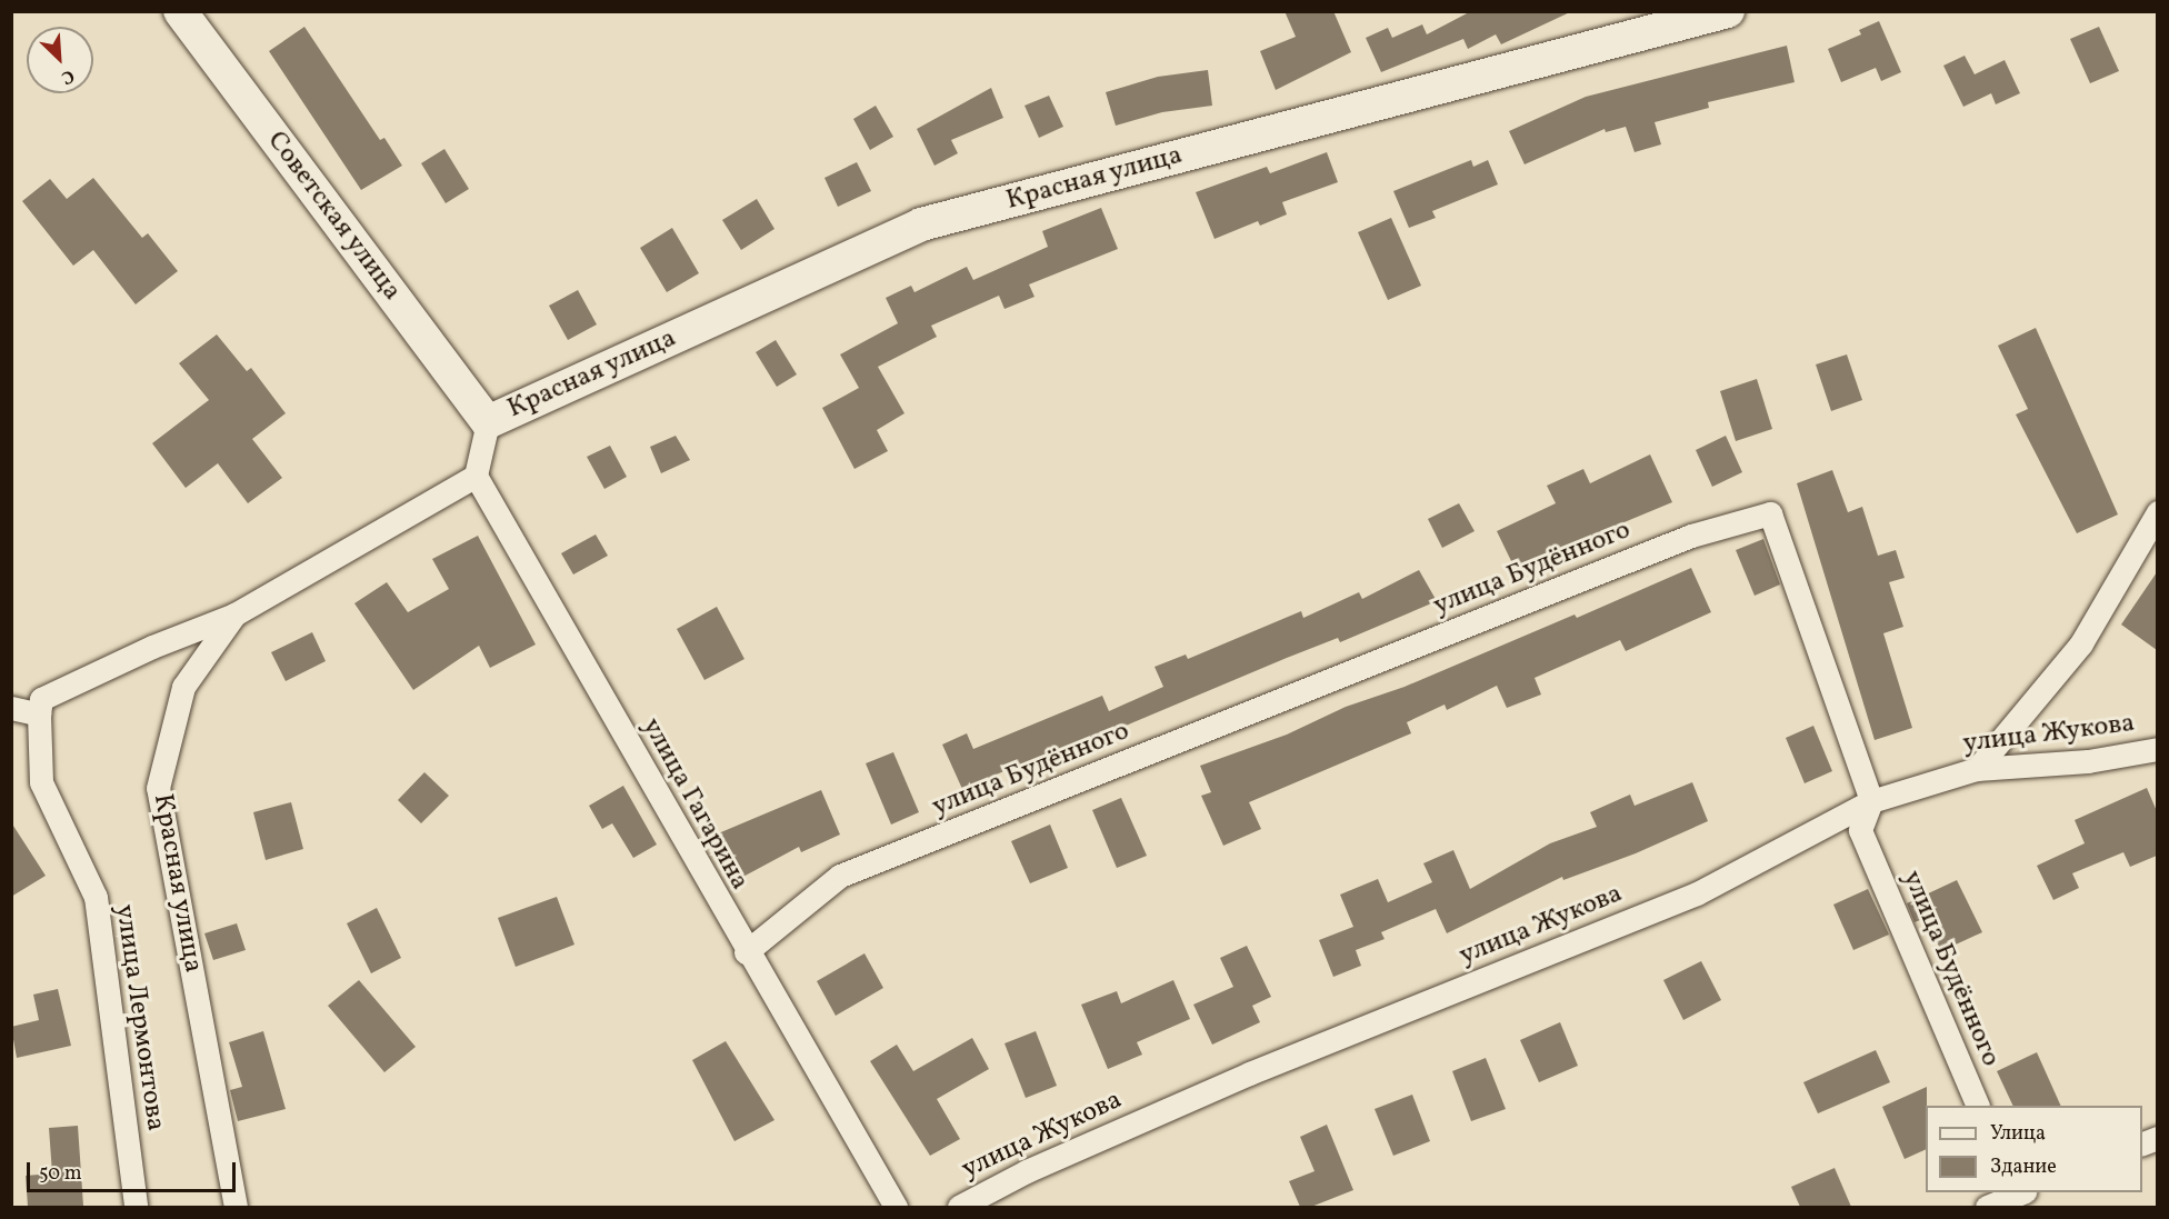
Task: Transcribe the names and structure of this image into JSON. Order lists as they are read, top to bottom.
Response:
{
  "streets": {
    "main road": ["Красная улица", "Советская улица"],
    "street": [
      "улица Будённого",
      "улица Жукова",
      "улица Гагарина",
      "улица Лермонтова"
    ]
  },
  "crossings": [
    ["Красная улица", "Советская улица"],
    ["Красная улица", "улица Гагарина"],
    ["улица Будённого", "улица Жукова"],
    ["улица Будённого", "улица Гагарина"]
  ],
  "legend": ["Улица", "Здание"],
  "scale_bar": "50 m",
  "north": "bottom right"
}
